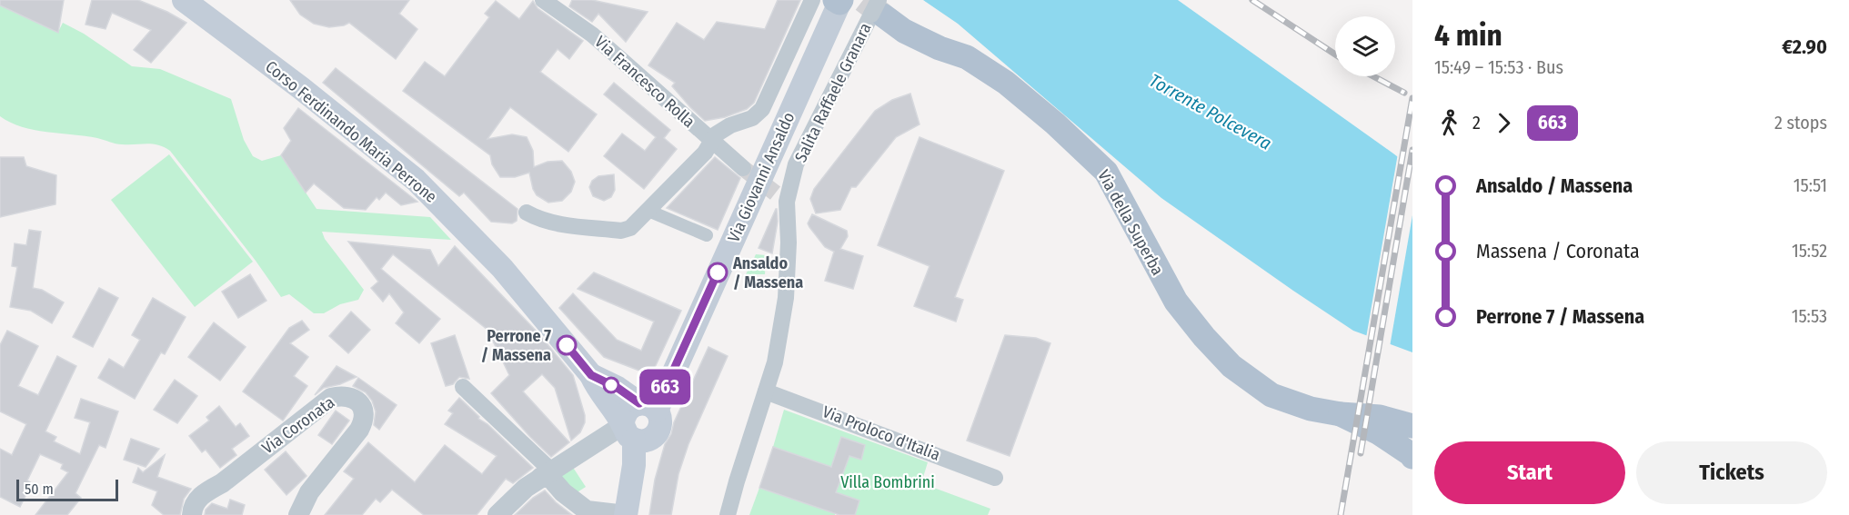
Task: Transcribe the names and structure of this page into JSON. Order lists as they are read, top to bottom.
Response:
{
  "streets": {
    "main road": ["Corso Ferdinando Maria Perrone", "Via Giovanni Ansaldo", "Via della Superba"],
    "street": [
      "Via Francesco Rolla",
      "Salita Raffaele Granara",
      "Via Coronata",
      "Via Proloco d'Italia"
    ]
  },
  "crossings": [
    ["Salita Raffaele Granara", "Via della Superba"],
    ["Salita Raffaele Granara", "Via Proloco d'Italia"]
  ],
  "water": ["Torrente Polcevera"],
  "parks": ["Villa Bombrini"],
  "places": ["Ansaldo / Massena", "Perrone 7 / Massena"],
  "lines": ["bus line 663"],
  "scale_bar": "50 m",
  "page": {
    "on_map": "663",
    "heading": ["4 min", "15:49 – 15:53 · Bus", "€2.90"],
    "legs": ["2", "663", "2 stops"],
    "list": [
      {
        "name": "Ansaldo / Massena",
        "value": "15:51"
      },
      {
        "name": "Massena / Coronata",
        "value": "15:52"
      },
      {
        "name": "Perrone 7 / Massena",
        "value": "15:53"
      }
    ],
    "buttons": ["Start", "Tickets"],
    "scale": "50 m"
  }
}
